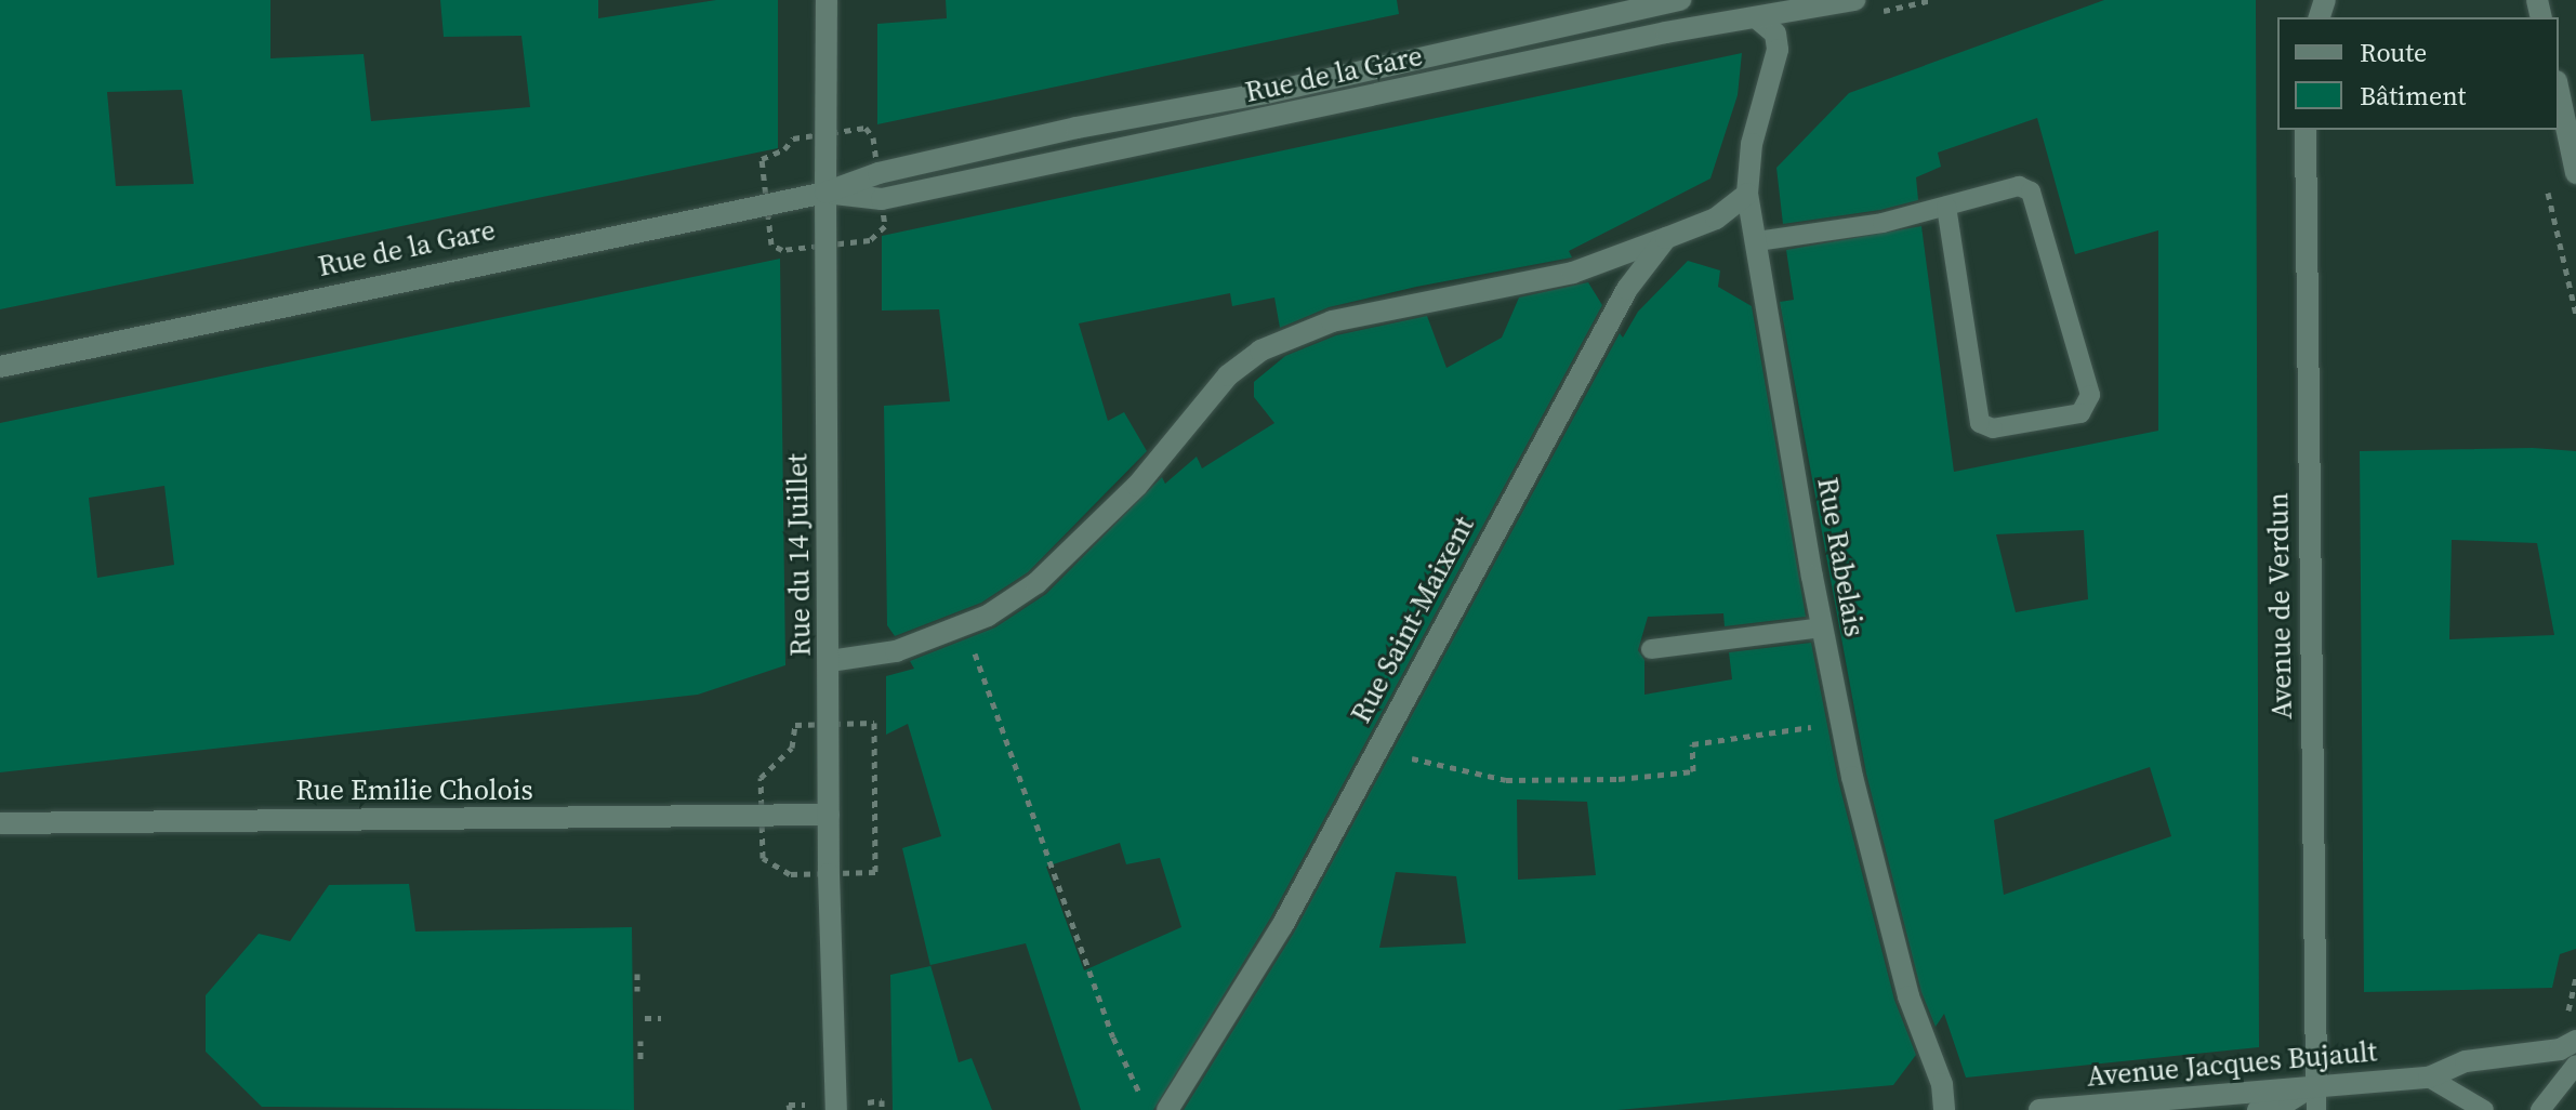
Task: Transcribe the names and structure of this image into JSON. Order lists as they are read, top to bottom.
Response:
{
  "streets": {
    "street": [
      "Rue de la Gare",
      "Rue du 14 Juillet",
      "Rue Rabelais",
      "Avenue de Verdun",
      "Rue Saint-Maixent",
      "Rue Emilie Cholois",
      "Avenue Jacques Bujault"
    ]
  },
  "crossings": [
    ["Rue de la Gare", "Rue du 14 Juillet"],
    ["Rue de la Gare", "Rue Rabelais"],
    ["Rue du 14 Juillet", "Rue Emilie Cholois"],
    ["Avenue de Verdun", "Avenue Jacques Bujault"]
  ],
  "legend": ["Route", "Bâtiment"]
}
